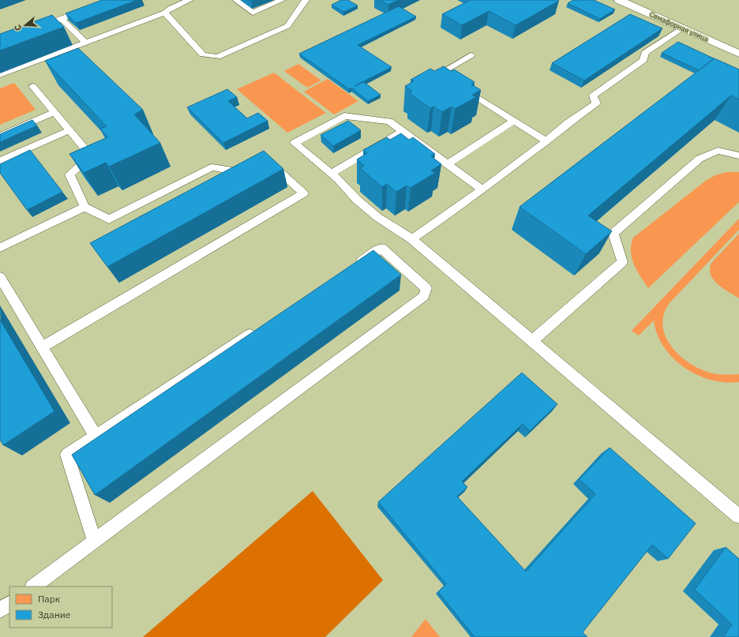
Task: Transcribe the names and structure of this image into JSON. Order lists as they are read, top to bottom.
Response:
{
  "streets": {
    "highway": ["Семафорная улица"]
  },
  "legend": ["Парк", "Здание"],
  "north": "left"
}
